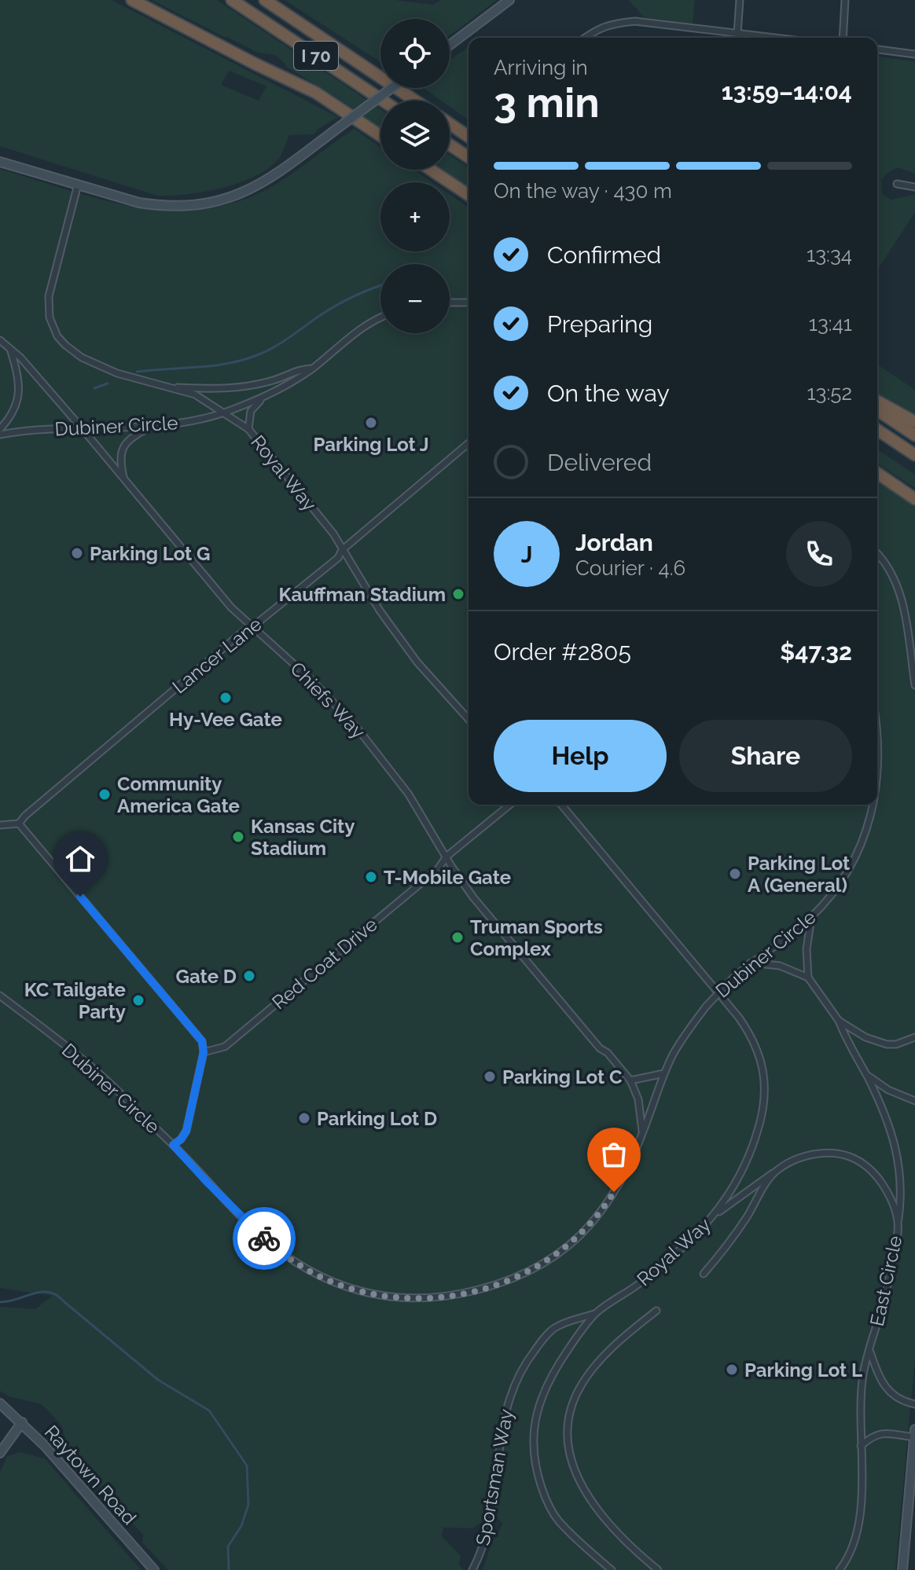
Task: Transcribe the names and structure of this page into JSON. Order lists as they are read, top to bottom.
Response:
{
  "streets": {
    "highway": ["I 70"],
    "main road": ["Raytown Road"],
    "street": [
      "Dubiner Circle",
      "Royal Way",
      "Lancer Lane",
      "Chiefs Way",
      "Red Coat Drive",
      "East Circle",
      "Sportsman Way"
    ]
  },
  "crossings": [
    ["Dubiner Circle", "Royal Way"],
    ["Dubiner Circle", "Chiefs Way"],
    ["Royal Way", "Lancer Lane"],
    ["Royal Way", "East Circle"],
    ["Royal Way", "Sportsman Way"],
    ["Lancer Lane", "Chiefs Way"],
    ["Chiefs Way", "Red Coat Drive"]
  ],
  "places": [
    "Parking Lot J",
    "Parking Lot G",
    "Kauffman Stadium",
    "Hy-Vee Gate",
    "Community America Gate",
    "Kansas City Stadium",
    "Parking Lot A (General)",
    "T-Mobile Gate",
    "Truman Sports Complex",
    "Gate D",
    "KC Tailgate Party",
    "Parking Lot C",
    "Parking Lot D",
    "Parking Lot L"
  ],
  "page": {
    "map_buttons": ["+", "−"],
    "heading": ["3 min", "Arriving in", "13:59–14:04"],
    "panel": [
      "Jordan",
      "Courier · 4.6",
      "Order #2805",
      "$47.32"
    ],
    "bar": "On the way · 430 m",
    "list": [
      ["Confirmed", "13:34"],
      ["Preparing", "13:41"],
      ["On the way", "13:52"],
      "Delivered"
    ],
    "round": "J",
    "buttons": ["Help", "Share"]
  }
}
